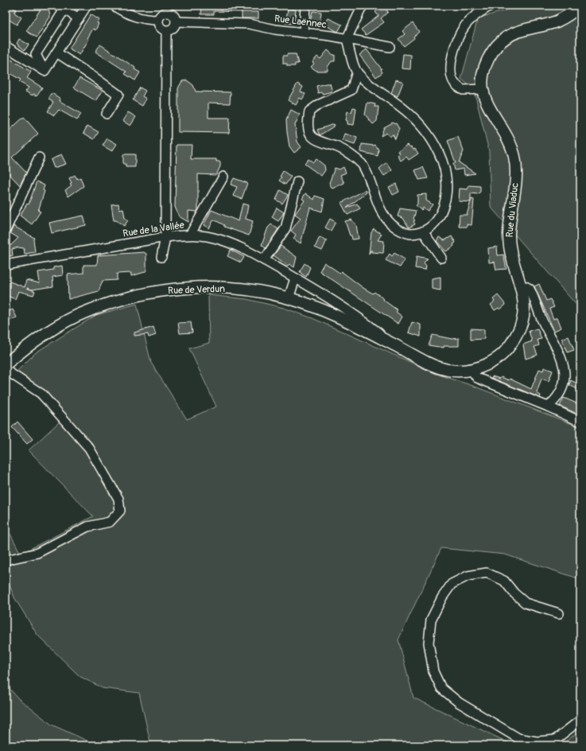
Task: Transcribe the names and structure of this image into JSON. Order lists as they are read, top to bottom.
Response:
{
  "streets": {
    "main road": ["Rue du Viaduc", "Rue de Verdun"],
    "street": ["Rue Laënnec", "Rue de la Vallée"]
  },
  "crossings": [
    ["Rue du Viaduc", "Rue de la Vallée"],
    ["Rue du Viaduc", "Rue de Verdun"],
    ["Rue de la Vallée", "Rue de Verdun"]
  ]
}
